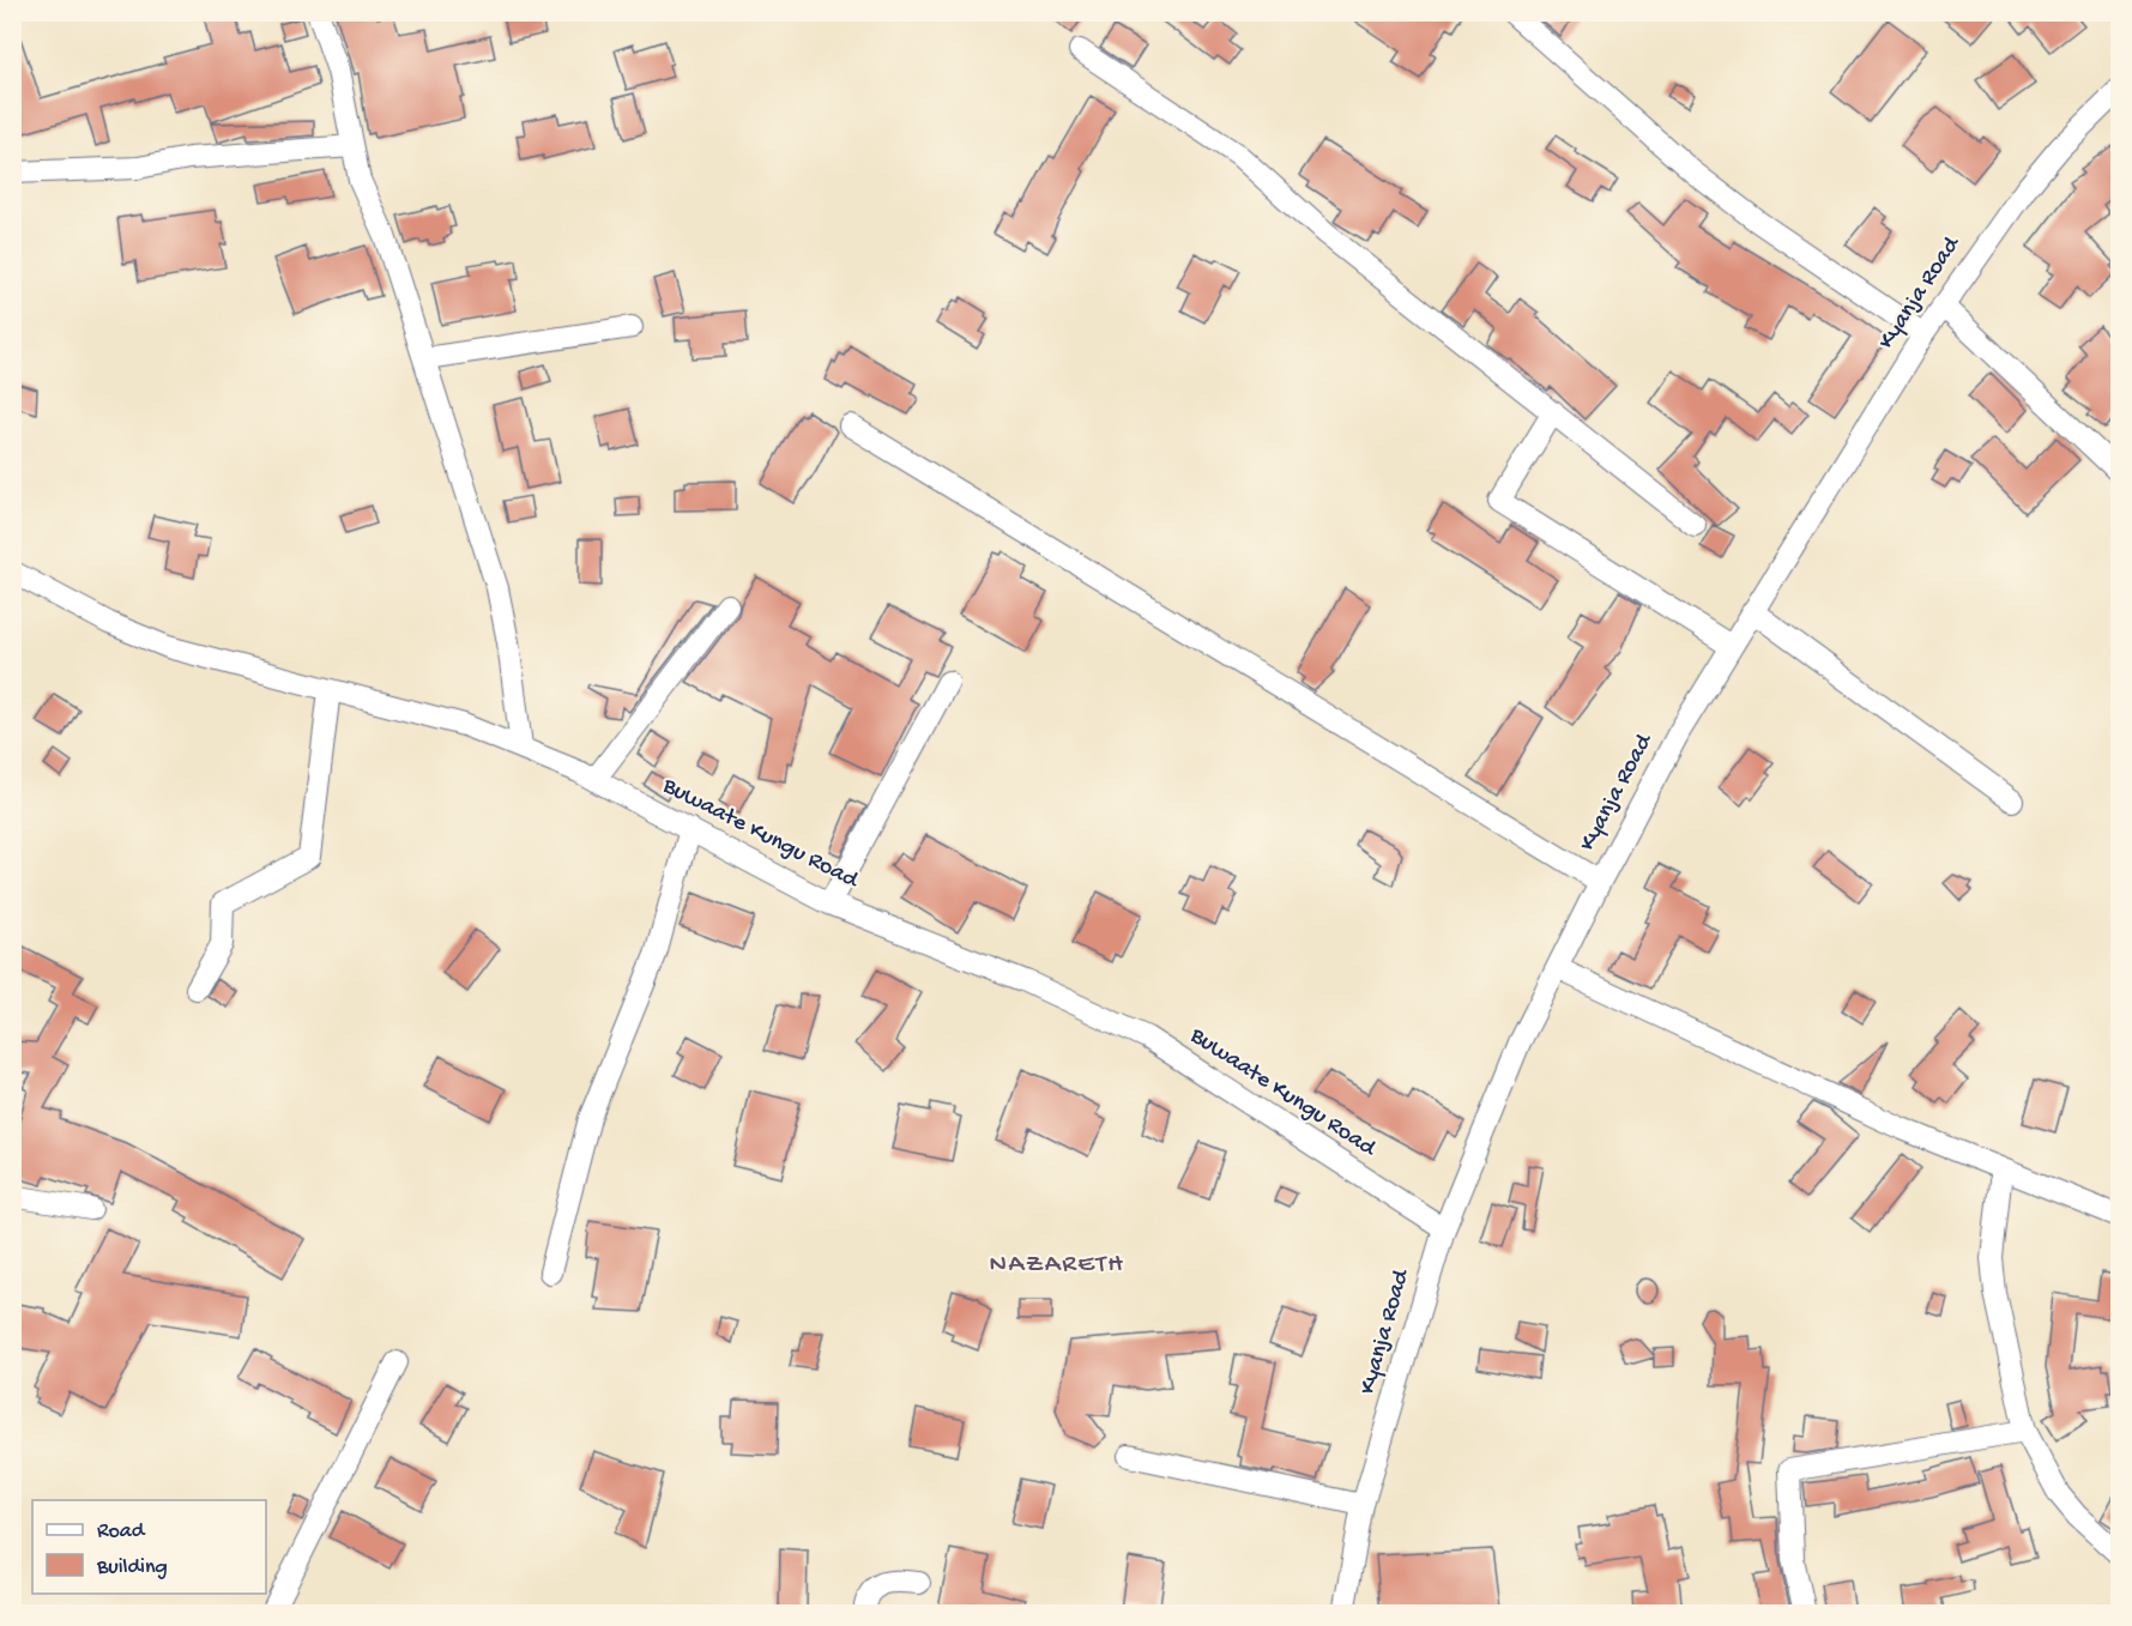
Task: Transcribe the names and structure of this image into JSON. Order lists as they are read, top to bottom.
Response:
{
  "streets": {
    "street": ["Kyanja Road", "Buwaate Kungu Road"]
  },
  "crossings": [
    ["Kyanja Road", "Buwaate Kungu Road"]
  ],
  "districts": ["NAZARETH"],
  "legend": ["Road", "Building"]
}
